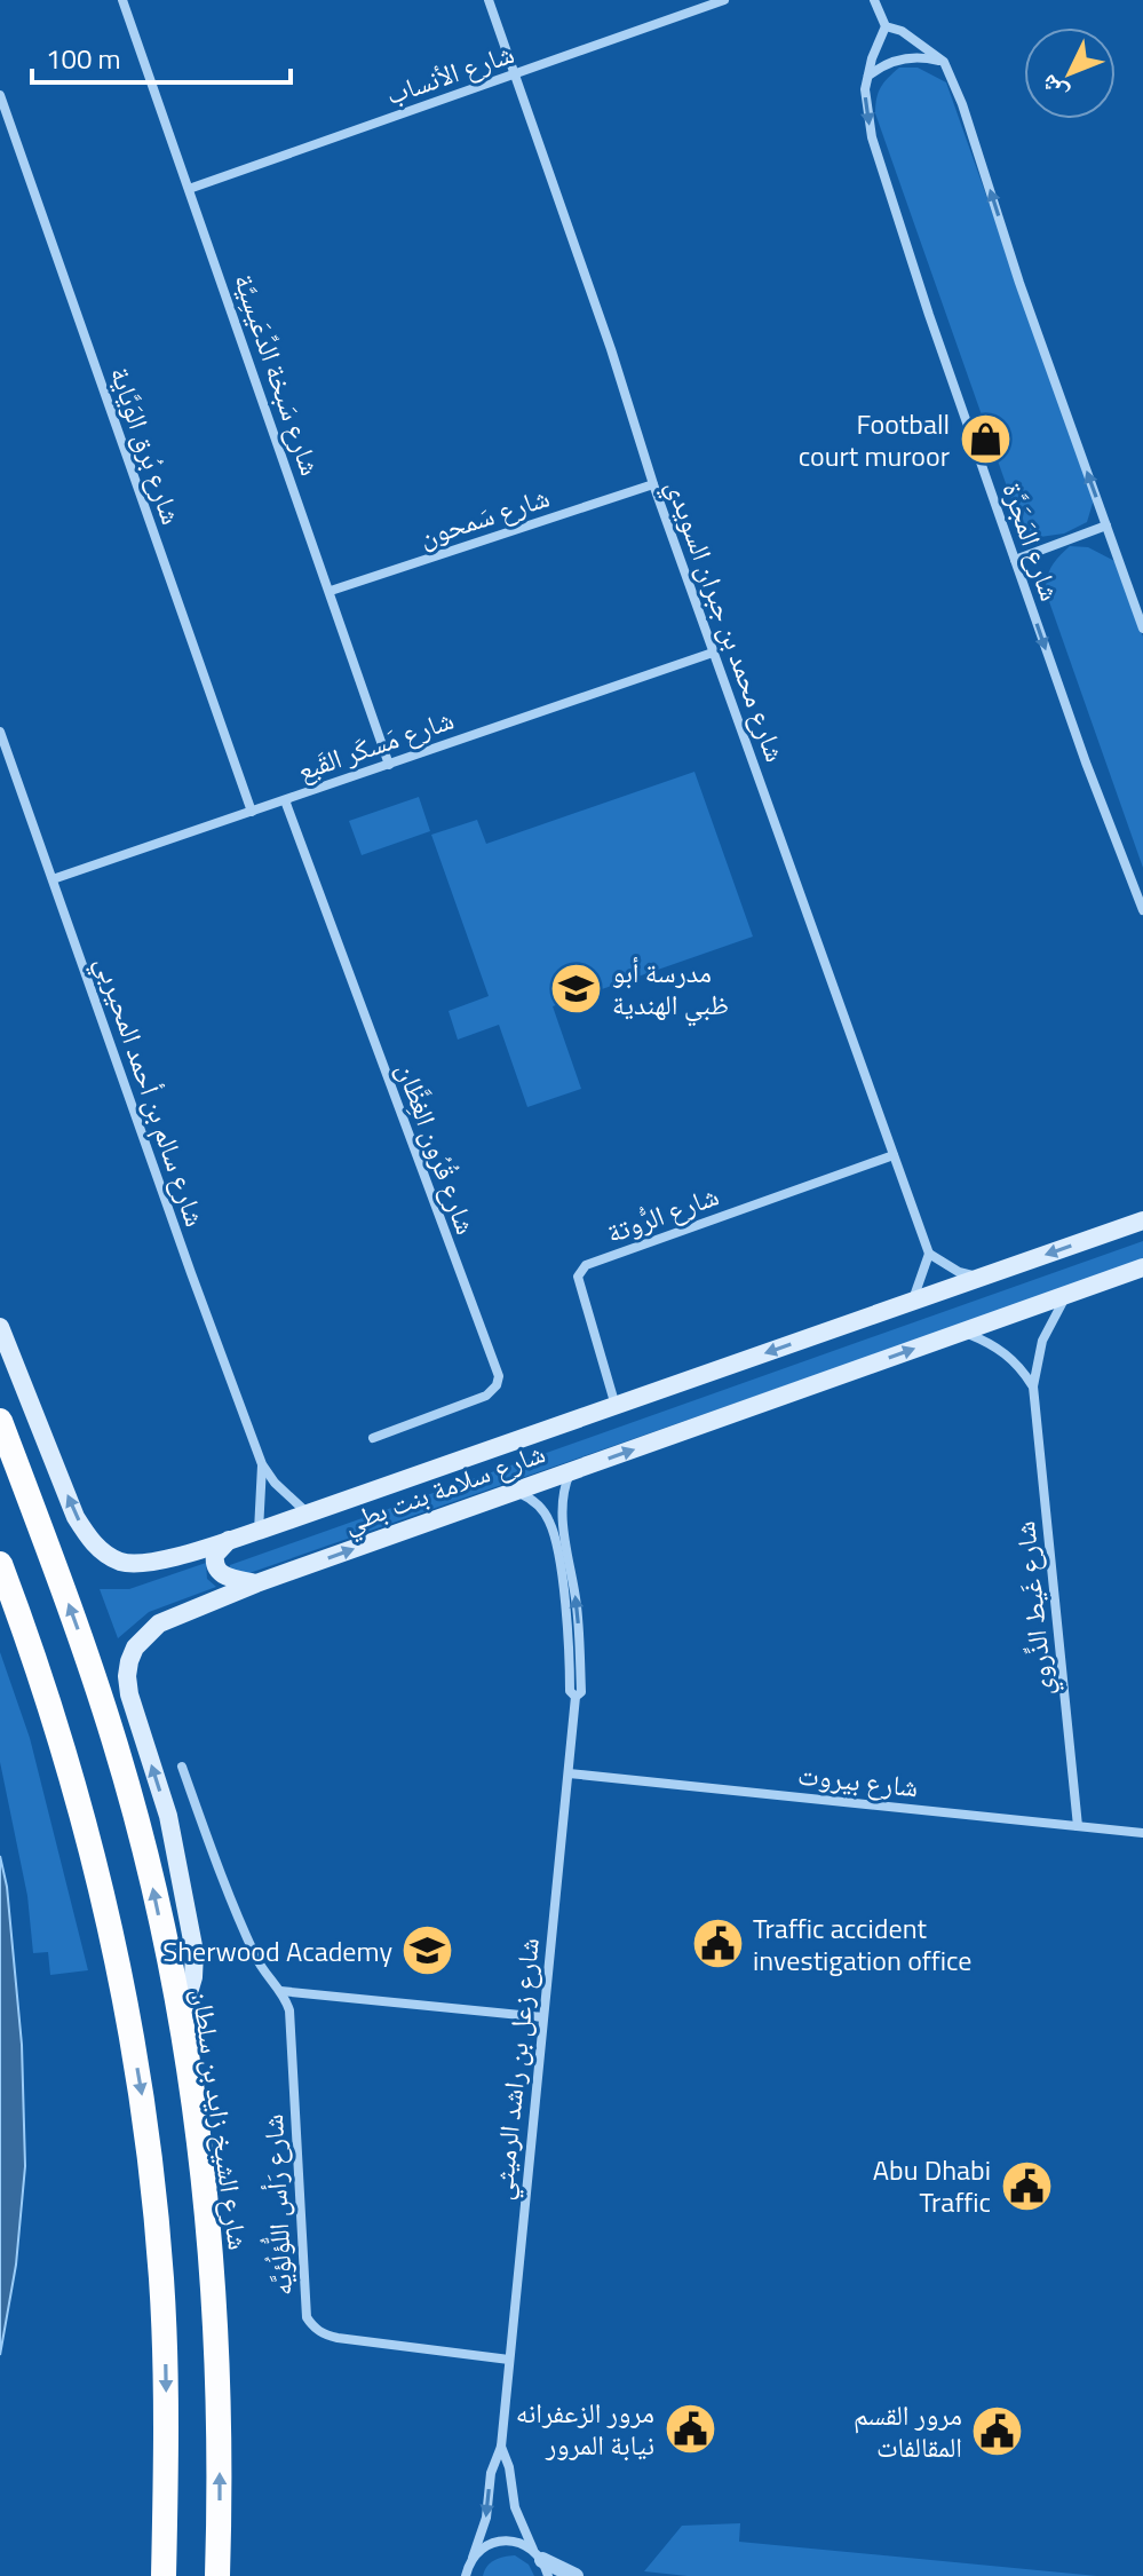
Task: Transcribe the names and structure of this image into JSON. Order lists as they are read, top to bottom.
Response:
{
  "streets": {
    "highway": ["شارع الشيخ زايد بن سلطان"],
    "main road": ["شارع سلامة بنت بطي"],
    "street": [
      "شارع الأنساب",
      "شارع سَبخة الدِّعَيسِيَّة",
      "شارع بُرق الوَيَّاية",
      "شارع سَمحون",
      "شارع المَجَرَّة",
      "شارع محمد بن جبران السويدي",
      "شارع مَسكَر القَبع",
      "شارع سالم بن أحمد المحيربي",
      "شارع قُرُون الغِظَّان",
      "شارع الرُّوتة",
      "شارع غَيط الذِّروي",
      "شارع بيروت",
      "شارع زعل بن راشد الرميثي",
      "شارع رَأس اللُّؤلُؤيَّه"
    ]
  },
  "crossings": [
    ["شارع الأنساب", "شارع سَبخة الدِّعَيسِيَّة"],
    ["شارع الأنساب", "شارع محمد بن جبران السويدي"],
    ["شارع سَبخة الدِّعَيسِيَّة", "شارع سَمحون"],
    ["شارع سَبخة الدِّعَيسِيَّة", "شارع مَسكَر القَبع"],
    ["شارع بُرق الوَيَّاية", "شارع مَسكَر القَبع"],
    ["شارع سَمحون", "شارع محمد بن جبران السويدي"],
    ["شارع محمد بن جبران السويدي", "شارع مَسكَر القَبع"],
    ["شارع محمد بن جبران السويدي", "شارع الرُّوتة"],
    ["شارع مَسكَر القَبع", "شارع سالم بن أحمد المحيربي"],
    ["شارع مَسكَر القَبع", "شارع قُرُون الغِظَّان"],
    ["شارع سالم بن أحمد المحيربي", "شارع سلامة بنت بطي"],
    ["شارع الرُّوتة", "شارع سلامة بنت بطي"],
    ["شارع سلامة بنت بطي", "شارع غَيط الذِّروي"],
    ["شارع سلامة بنت بطي", "شارع زعل بن راشد الرميثي"],
    ["شارع سلامة بنت بطي", "شارع الشيخ زايد بن سلطان"],
    ["شارع غَيط الذِّروي", "شارع بيروت"],
    ["شارع بيروت", "شارع زعل بن راشد الرميثي"],
    ["شارع زعل بن راشد الرميثي", "شارع رَأس اللُّؤلُؤيَّه"]
  ],
  "one_way": ["شارع المَجَرَّة"],
  "places": {
    "shop": ["Football court muroor"],
    "school or university": ["مدرسة أبو ظبي الهندية", "Sherwood Academy"],
    "public building": [
      "Traffic accident investigation office",
      "Abu Dhabi Traffic",
      "مرور الزعفرانه نيابة المرور",
      "مرور القسم المقالفات"
    ]
  },
  "scale_bar": "100 m",
  "north": "bottom left"
}
